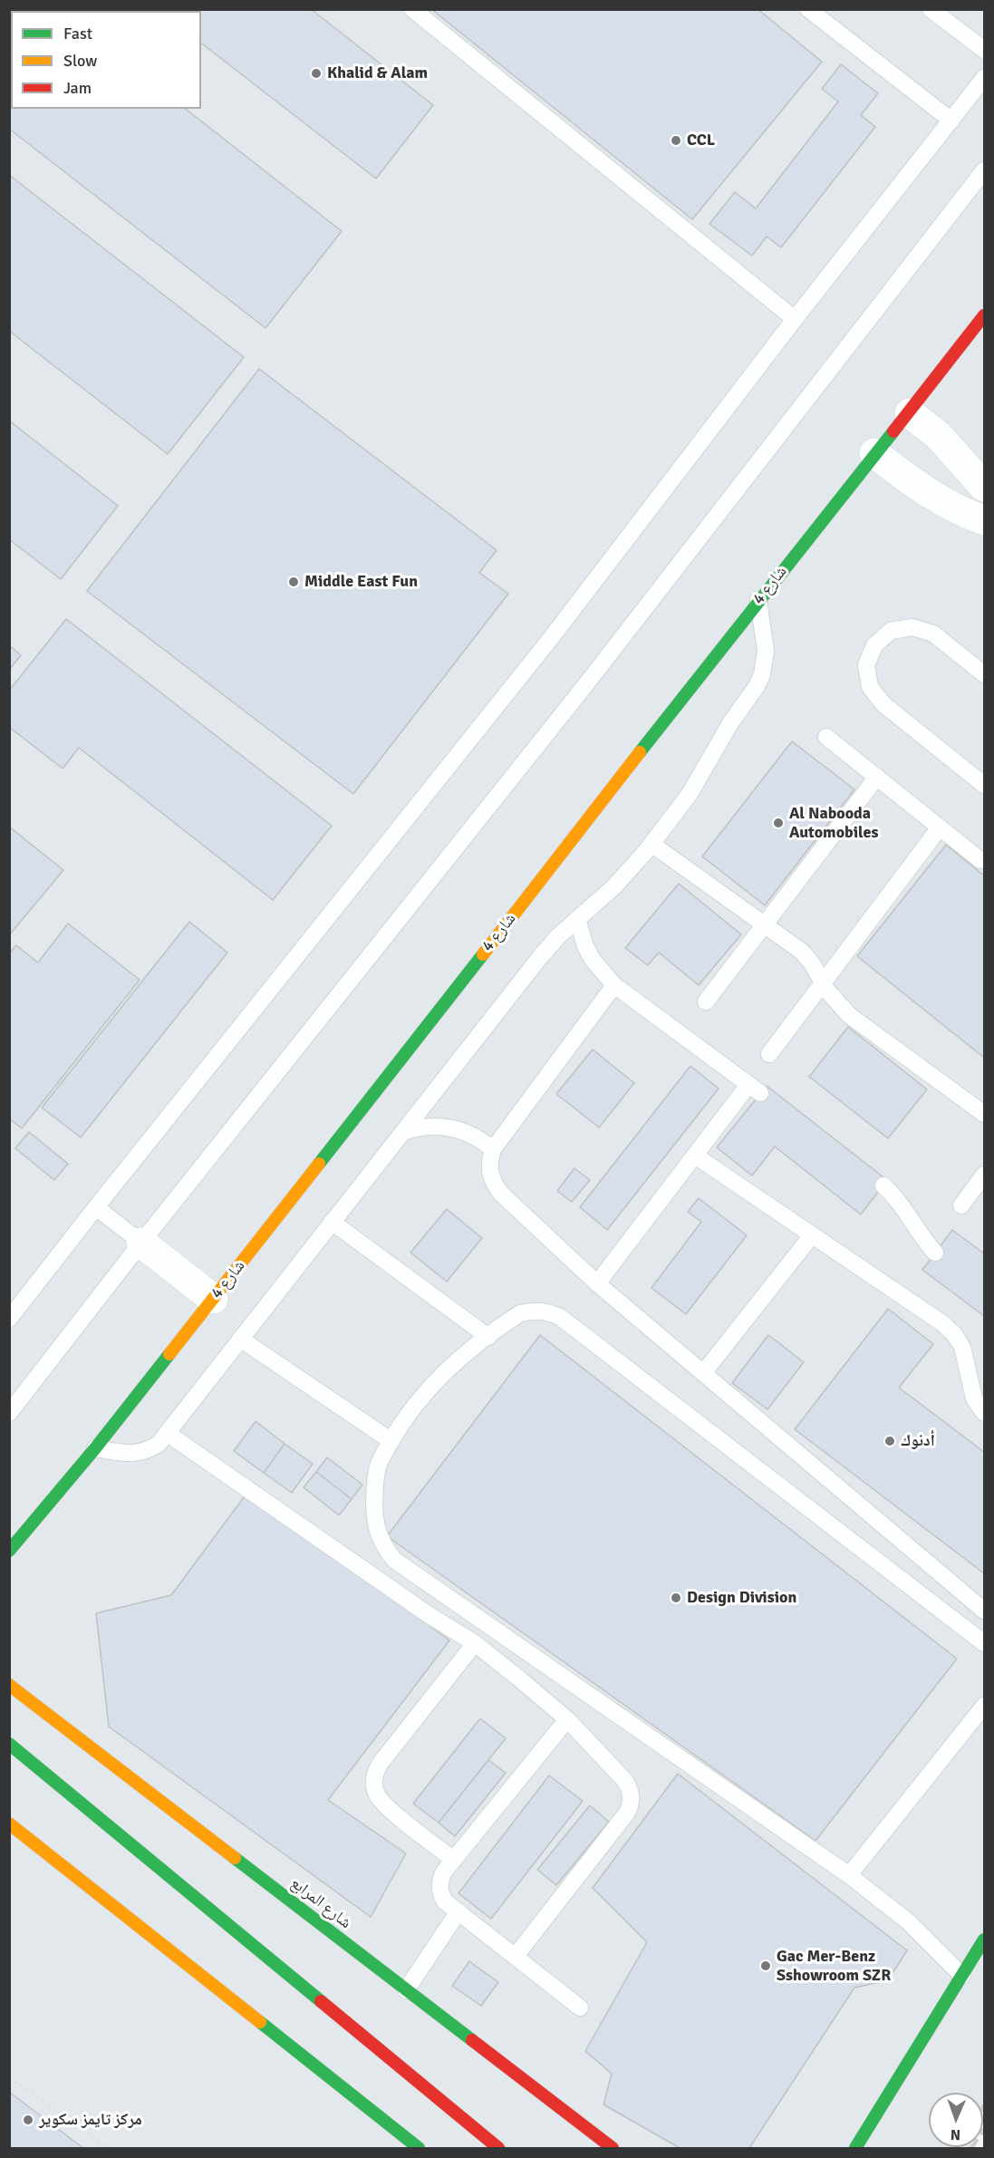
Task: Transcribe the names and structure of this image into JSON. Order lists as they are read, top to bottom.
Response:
{
  "streets": {
    "main road": ["شارع 4", "شارع المرابع"]
  },
  "places": [
    "Khalid & Alam",
    "CCL",
    "Middle East Fun",
    "Al Nabooda Automobiles",
    "أدنوك",
    "Design Division",
    "Gac Mer-Benz Sshowroom SZR",
    "مركز تايمز سكوير"
  ],
  "legend": ["Fast", "Slow", "Jam"],
  "north": "bottom"
}
